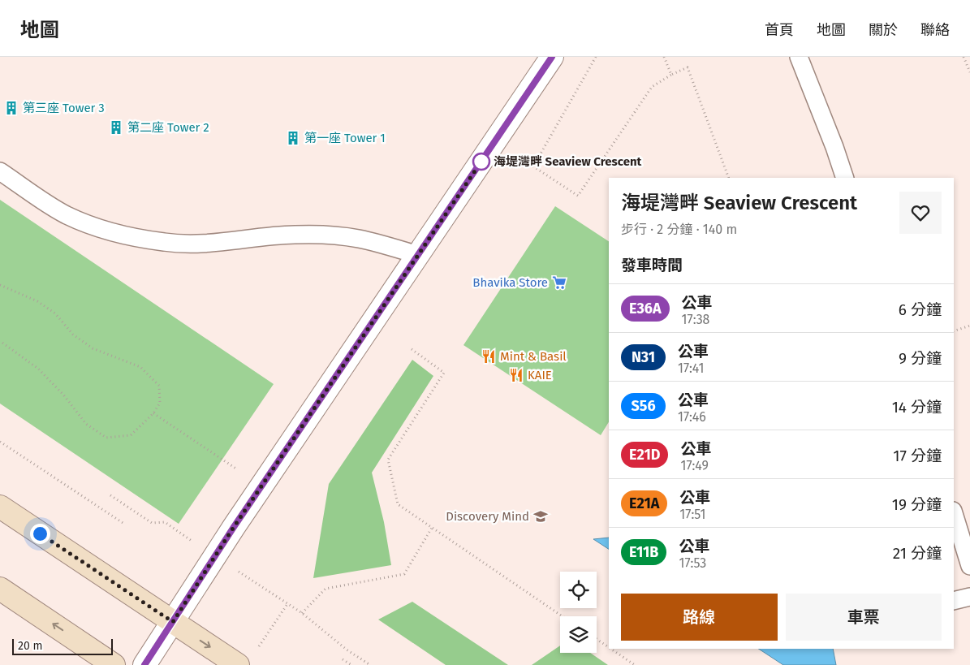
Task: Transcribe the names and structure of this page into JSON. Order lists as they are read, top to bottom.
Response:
{
  "places": {
    "building": ["第三座 Tower 3", "第二座 Tower 2", "第一座 Tower 1"],
    "other": ["海堤灣畔 Seaview Crescent"],
    "supermarket": ["Bhavika Store"],
    "restaurant": ["Mint & Basil", "KAIE"],
    "school or university": ["Discovery Mind"]
  },
  "lines": ["bus line E36A"],
  "scale_bar": "20 m",
  "page": {
    "header": "地圖",
    "nav": [
      "首頁",
      "地圖",
      "關於",
      "聯絡"
    ],
    "heading": [
      ["海堤灣畔 Seaview Crescent", "步行 · 2 分鐘 · 140 m"],
      "發車時間"
    ],
    "list": [
      {
        "mark": "E36A",
        "name": "公車",
        "note": "17:38",
        "value": "6 分鐘"
      },
      {
        "mark": "N31",
        "name": "公車",
        "note": "17:41",
        "value": "9 分鐘"
      },
      {
        "mark": "S56",
        "name": "公車",
        "note": "17:46",
        "value": "14 分鐘"
      },
      {
        "mark": "E21D",
        "name": "公車",
        "note": "17:49",
        "value": "17 分鐘"
      },
      {
        "mark": "E21A",
        "name": "公車",
        "note": "17:51",
        "value": "19 分鐘"
      },
      {
        "mark": "E11B",
        "name": "公車",
        "note": "17:53",
        "value": "21 分鐘"
      }
    ],
    "buttons": ["路線", "車票"],
    "scale": "20 m"
  }
}
